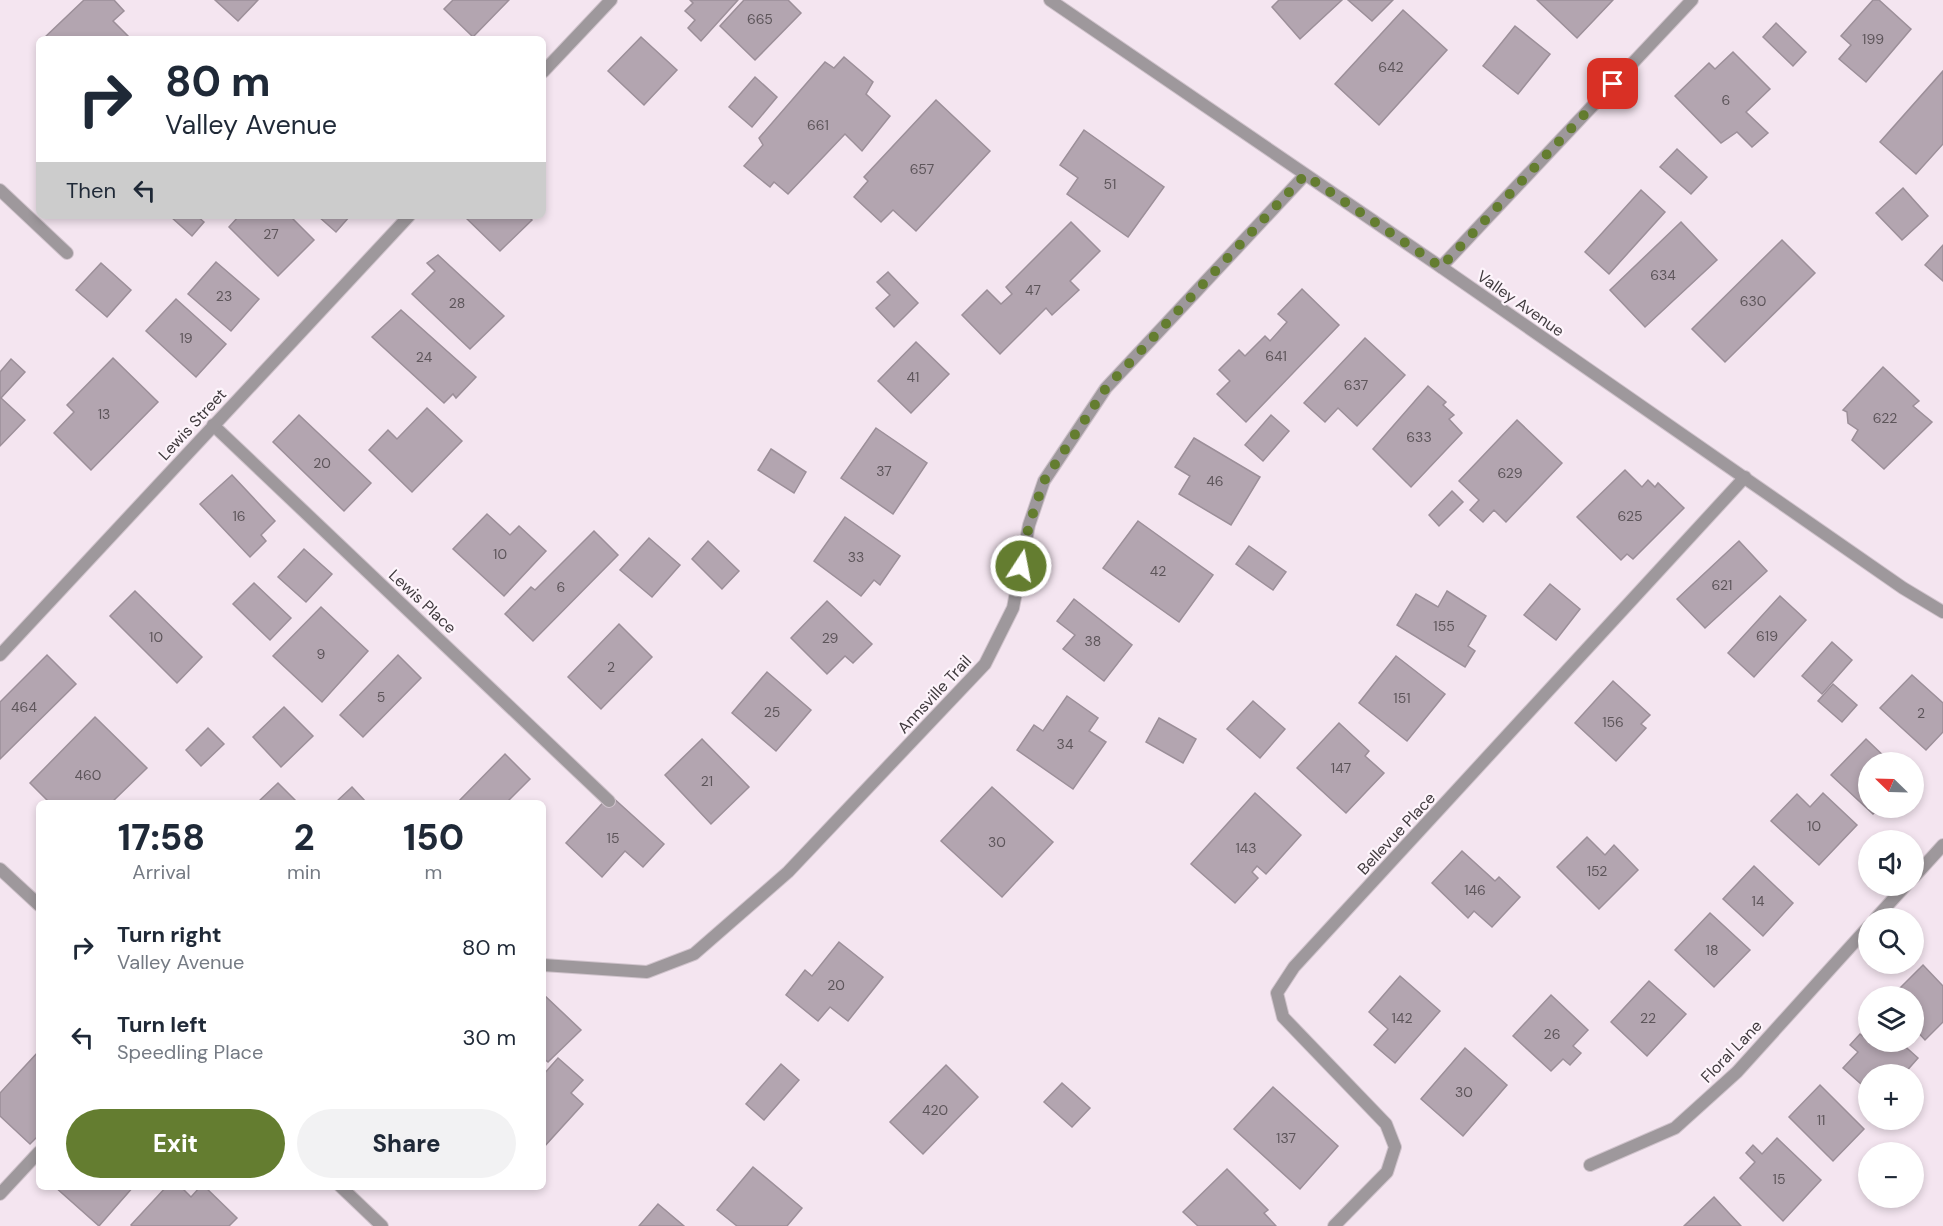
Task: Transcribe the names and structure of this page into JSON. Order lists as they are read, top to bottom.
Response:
{
  "streets": {
    "street": [
      "Valley Avenue",
      "Lewis Street",
      "Lewis Place",
      "Annsville Trail",
      "Bellevue Place",
      "Floral Lane"
    ]
  },
  "crossings": [
    ["Valley Avenue", "Annsville Trail"],
    ["Valley Avenue", "Bellevue Place"],
    ["Lewis Street", "Lewis Place"]
  ],
  "house_numbers": [
    "665",
    "199",
    "642",
    "6",
    "661",
    "657",
    "51",
    "27",
    "634",
    "47",
    "23",
    "630",
    "28",
    "19",
    "641",
    "24",
    "41",
    "637",
    "13",
    "622",
    "633",
    "20",
    "37",
    "629",
    "46",
    "16",
    "625",
    "10",
    "33",
    "42",
    "621",
    "6",
    "155",
    "619",
    "10",
    "29",
    "38",
    "9",
    "2",
    "5",
    "151",
    "464",
    "25",
    "2",
    "156",
    "34",
    "147",
    "460",
    "21",
    "10",
    "15",
    "30",
    "143",
    "152",
    "146",
    "14",
    "18",
    "20",
    "142",
    "22",
    "26",
    "30",
    "420",
    "11",
    "137",
    "15"
  ],
  "north": "top left",
  "page": {
    "turn": ["80 m", "Valley Avenue"],
    "then": "Then",
    "map_buttons": ["+", "−"],
    "eta": [
      "17:58",
      "Arrival",
      "2",
      "min",
      "150",
      "m"
    ],
    "list": [
      {
        "name": "Turn right",
        "note": "Valley Avenue",
        "value": "80 m"
      },
      {
        "name": "Turn left",
        "note": "Speedling Place",
        "value": "30 m"
      }
    ],
    "buttons": ["Exit", "Share"]
  }
}
